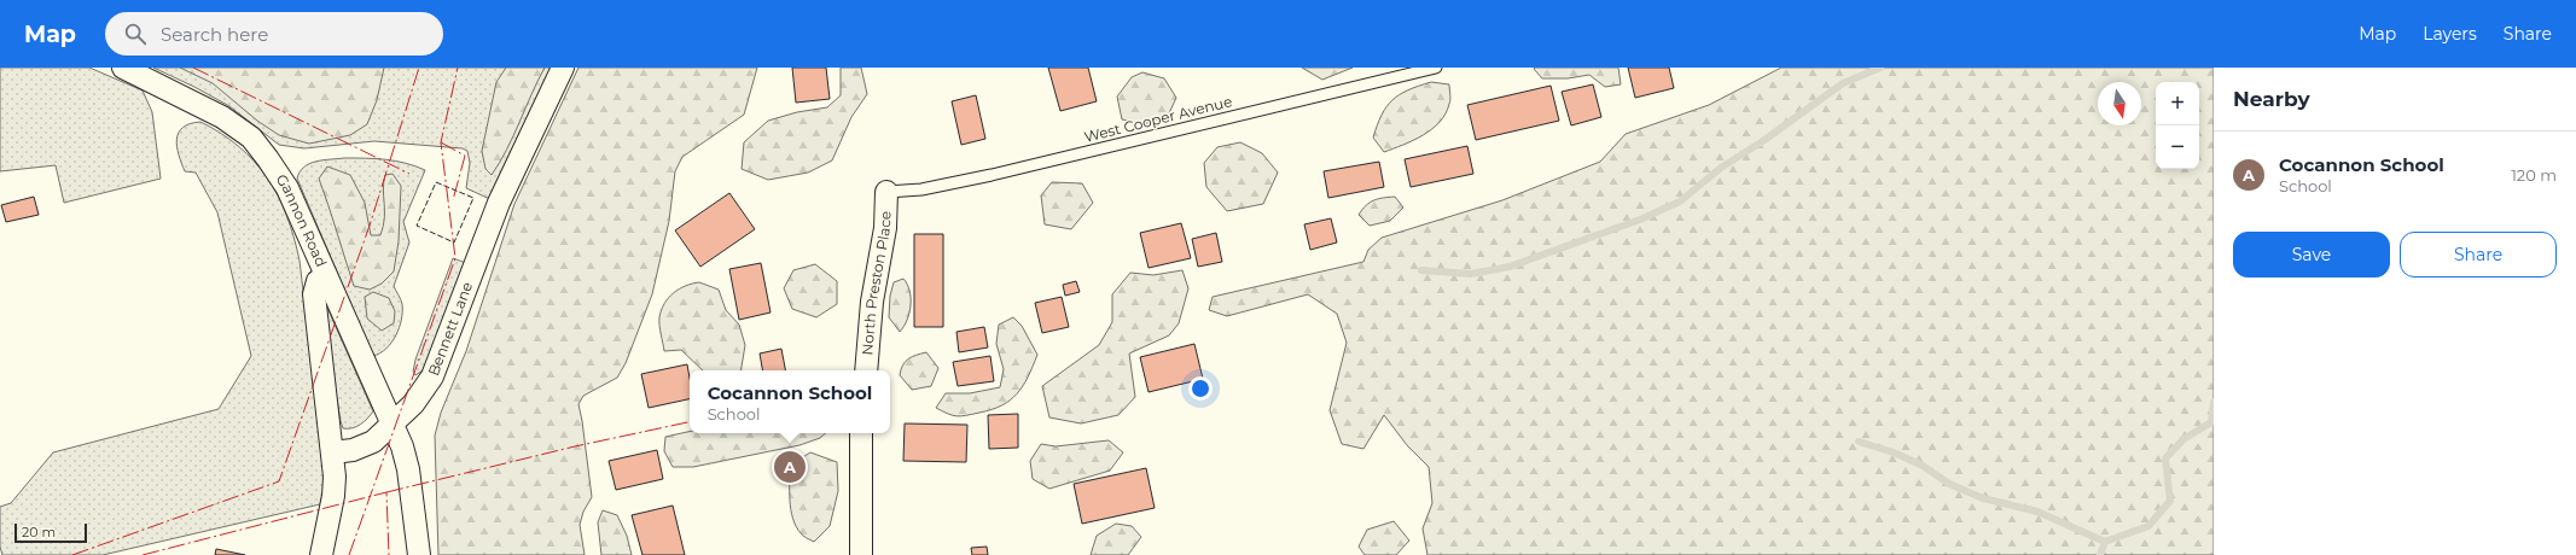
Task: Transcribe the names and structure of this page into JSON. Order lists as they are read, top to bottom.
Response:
{
  "streets": {
    "street": ["Gannon Road", "North Preston Place", "Bennett Lane"],
    "lane": ["West Cooper Avenue"]
  },
  "crossings": [
    ["West Cooper Avenue", "North Preston Place"],
    ["Gannon Road", "Bennett Lane"]
  ],
  "scale_bar": "20 m",
  "north": "bottom",
  "page": {
    "header": "Map",
    "search": "Search here",
    "nav": ["Map", "Layers", "Share"],
    "heading": "Nearby",
    "map_buttons": ["+", "−"],
    "list": [
      {
        "mark": "A",
        "name": "Cocannon School",
        "note": "School",
        "value": "120 m"
      }
    ],
    "buttons": ["Save", "Share"],
    "popup": ["Cocannon School", "School"],
    "pins": "A",
    "scale": "20 m"
  }
}
